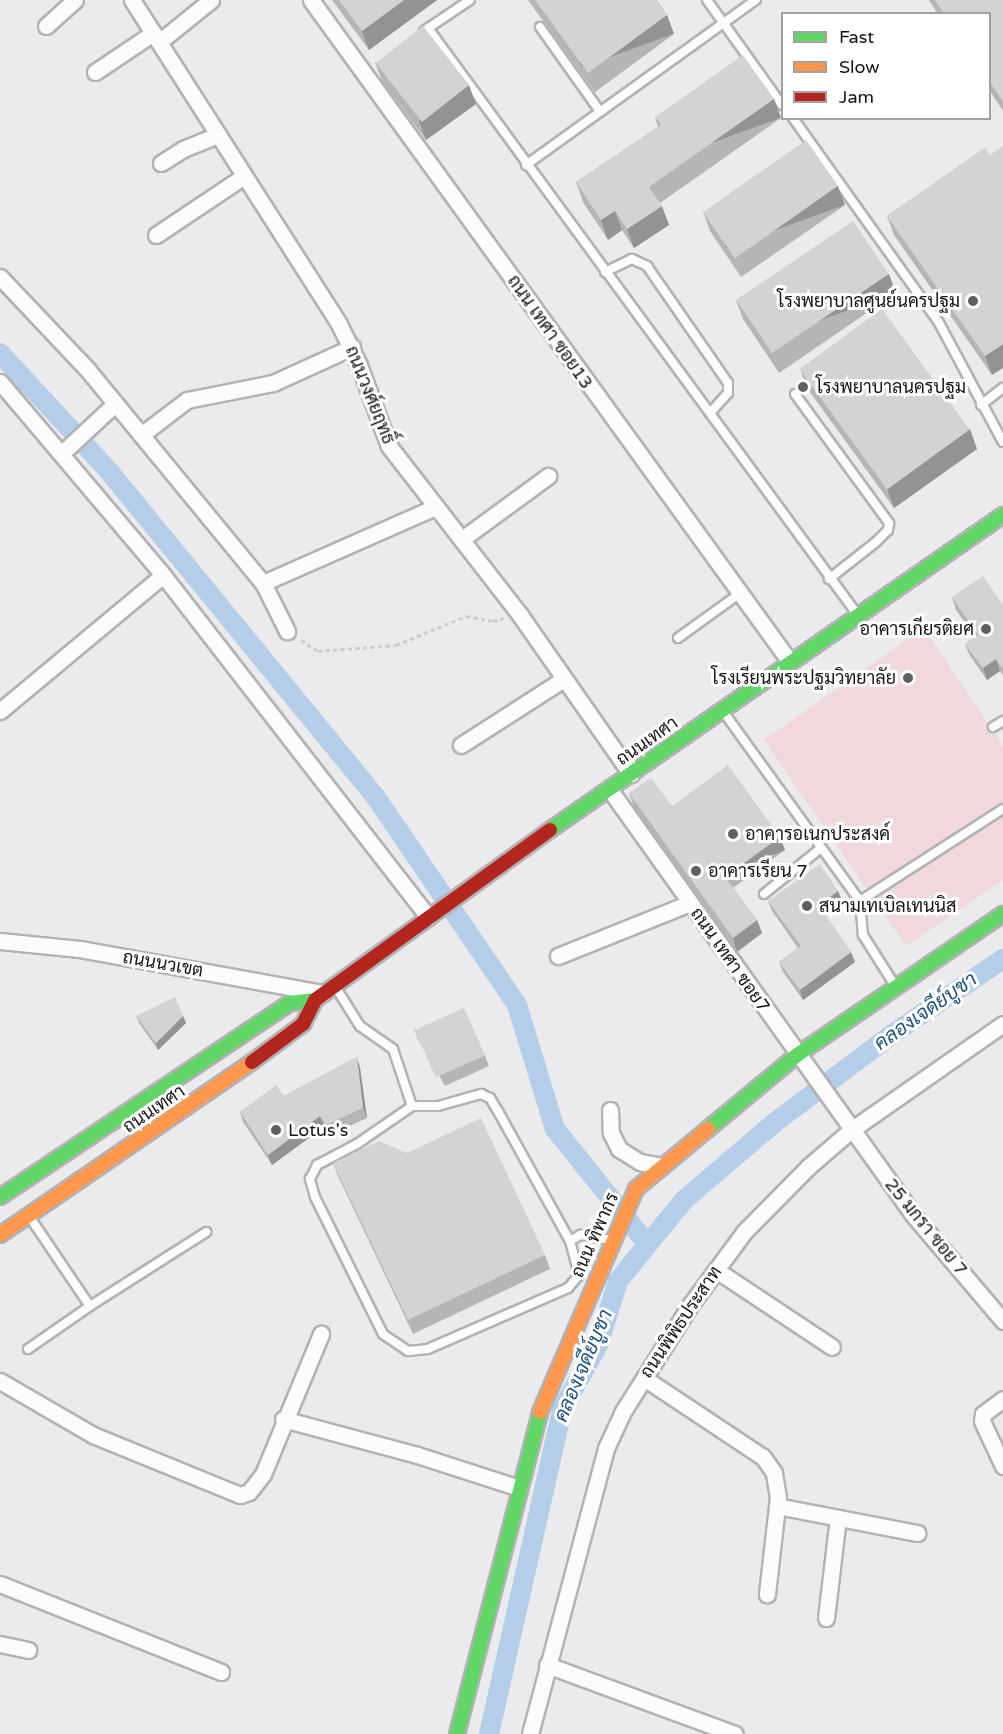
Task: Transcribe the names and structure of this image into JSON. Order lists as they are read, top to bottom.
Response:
{
  "streets": {
    "main road": ["ถนนเทศา", "ถนน ทิพากร"],
    "street": [
      "ถนน เทศา ซอย13",
      "ถนนวงศ์ยฤทธิ์",
      "ถนน เทศา ซอย7",
      "ถนนนวเขต",
      "25 มกรา ซอย 7",
      "ถนนพิพิธประสาท"
    ]
  },
  "crossings": [
    ["ถนน เทศา ซอย13", "ถนนเทศา"],
    ["ถนนวงศ์ยฤทธิ์", "ถนนเทศา"],
    ["ถนนเทศา", "ถนน เทศา ซอย7"],
    ["ถนนเทศา", "ถนนนวเขต"],
    ["ถนน เทศา ซอย7", "25 มกรา ซอย 7"],
    ["ถนน เทศา ซอย7", "ถนน ทิพากร"],
    ["ถนน เทศา ซอย7", "ถนนพิพิธประสาท"],
    ["25 มกรา ซอย 7", "ถนนพิพิธประสาท"]
  ],
  "water": ["คลองเจดีย์บูชา"],
  "places": [
    "โรงพยาบาลศูนย์นครปฐม",
    "โรงพยาบาลนครปฐม",
    "อาคารเกียรติยศ",
    "โรงเรียนพระปฐมวิทยาลัย",
    "อาคารอเนกประสงค์",
    "อาคารเรียน 7",
    "สนามเทเบิลเทนนิส",
    "Lotus's"
  ],
  "legend": ["Fast", "Slow", "Jam"]
}
